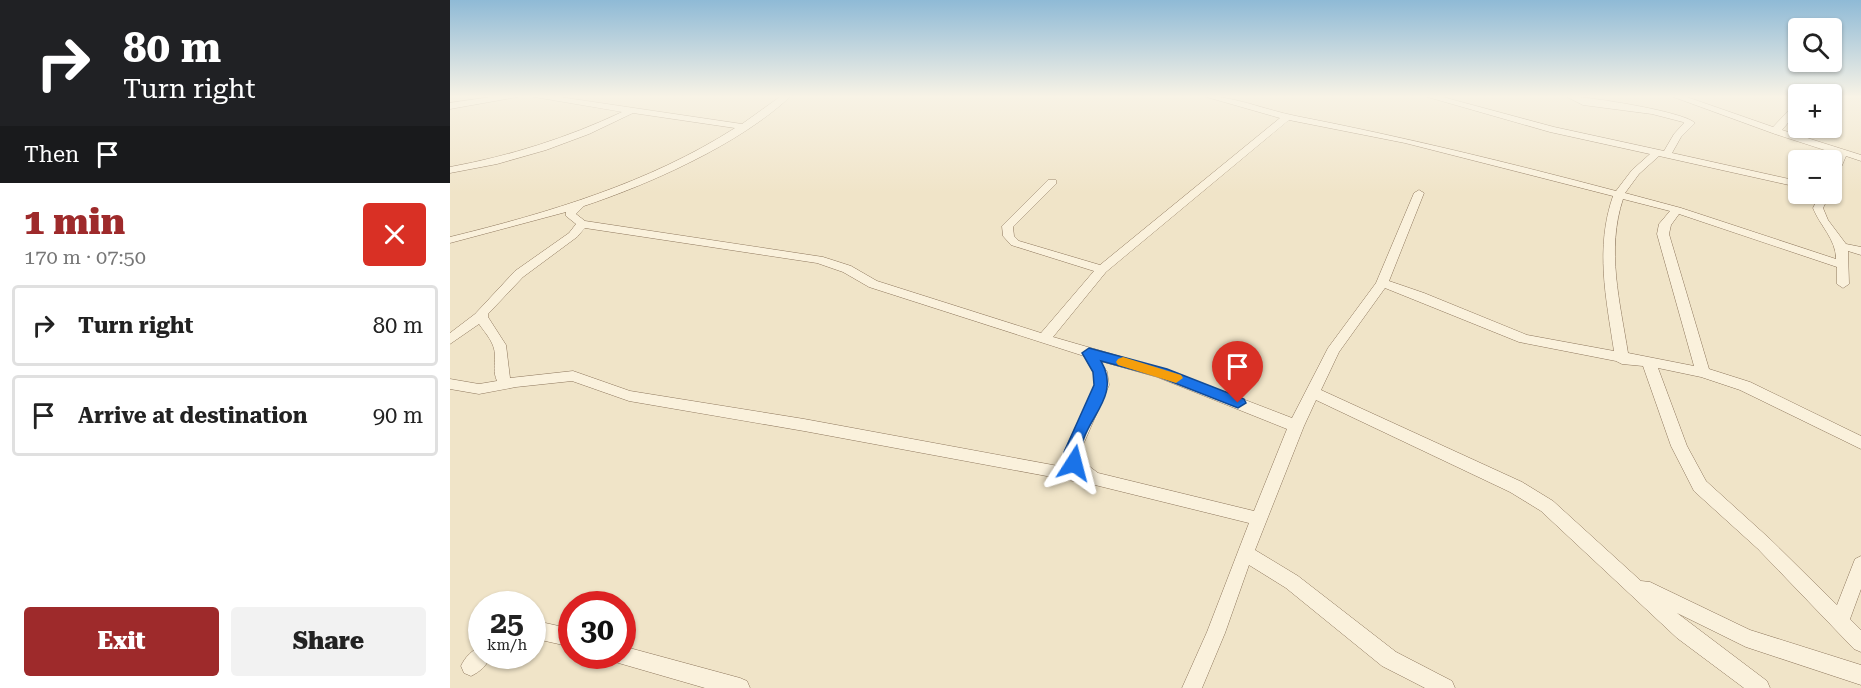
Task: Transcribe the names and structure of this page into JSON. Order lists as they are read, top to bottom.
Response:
{
  "page": {
    "turn": ["80 m", "Turn right"],
    "map_buttons": ["+", "−"],
    "then": "Then",
    "heading": ["1 min", "170 m · 07:50"],
    "list": [
      {
        "name": "Turn right",
        "value": "80 m"
      },
      {
        "name": "Arrive at destination",
        "value": "90 m"
      }
    ],
    "speed": "25 km/h",
    "limit": "30",
    "buttons": ["Exit", "Share"]
  }
}
